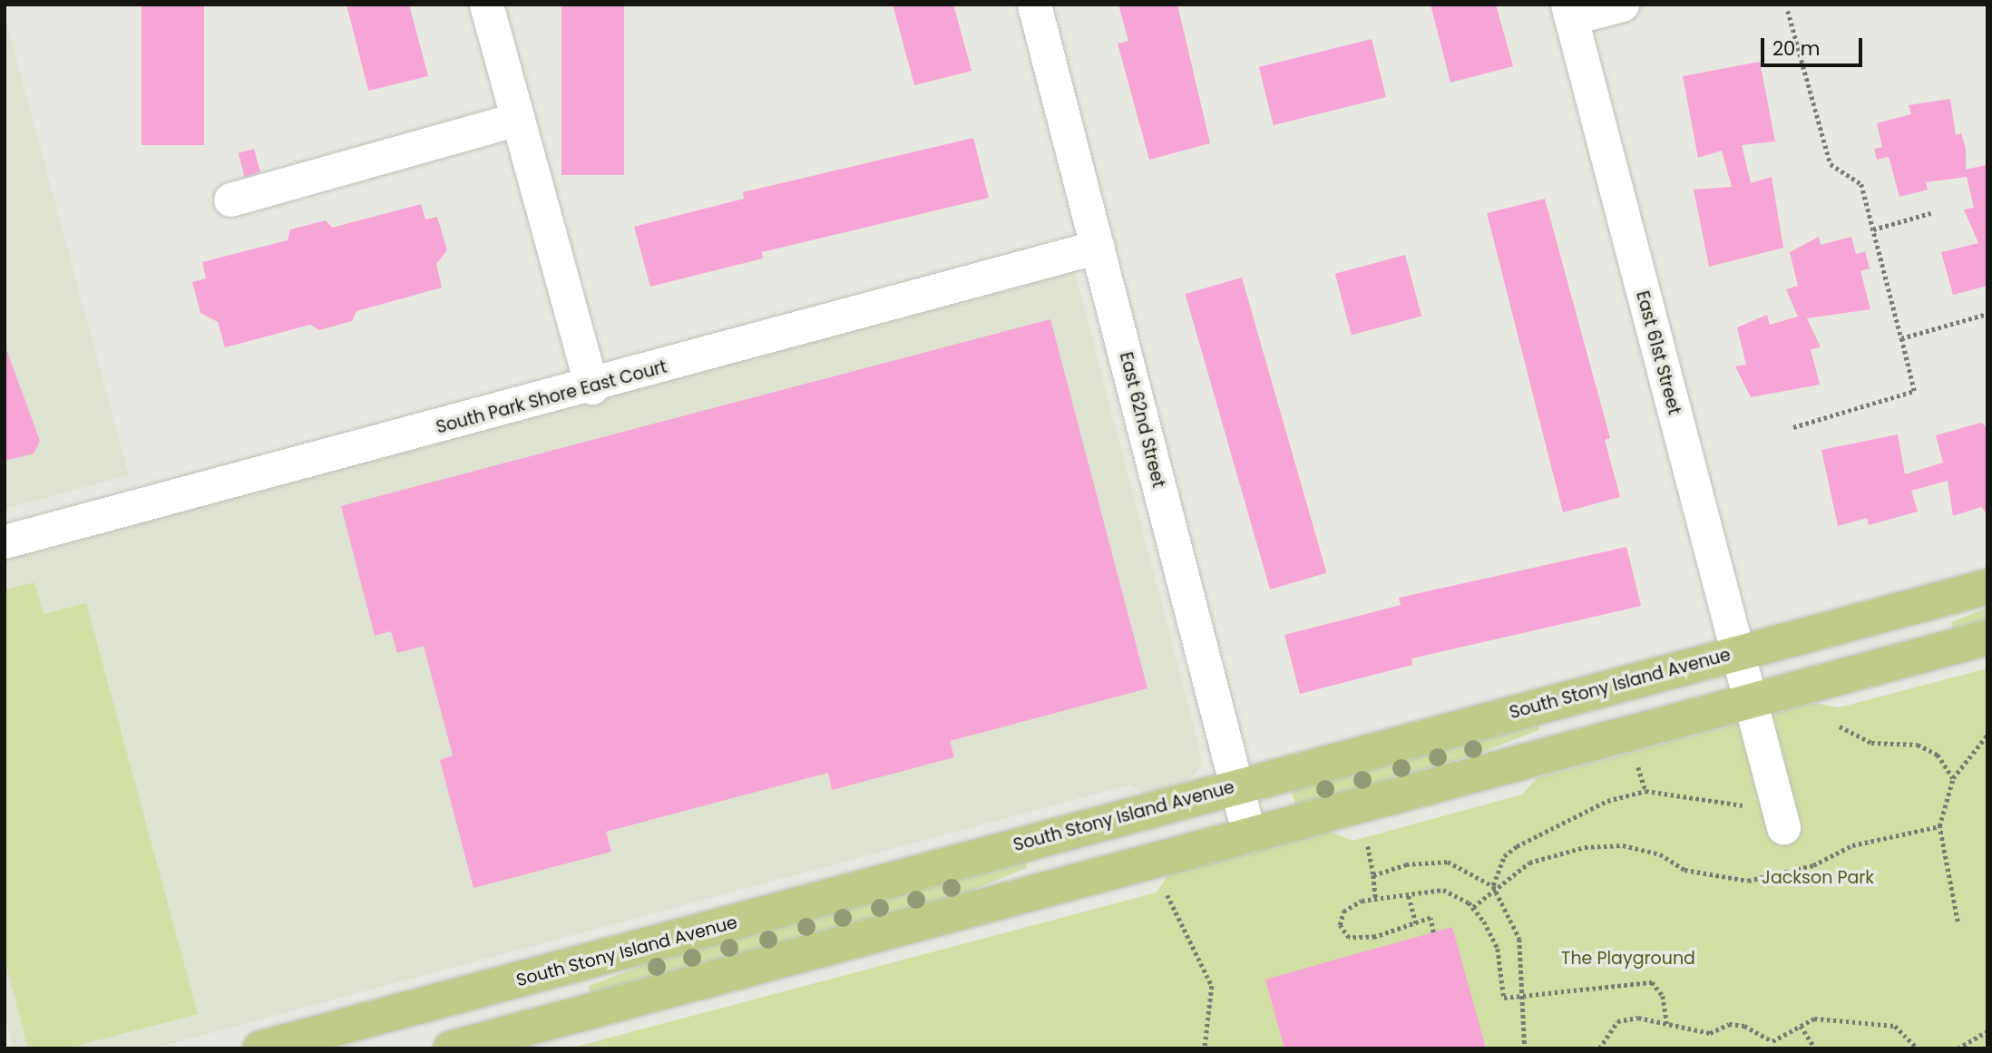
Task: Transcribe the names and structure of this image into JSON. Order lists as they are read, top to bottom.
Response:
{
  "streets": {
    "main road": ["South Stony Island Avenue"],
    "street": ["East 61st Street", "South Park Shore East Court", "East 62nd Street"]
  },
  "crossings": [
    ["East 61st Street", "South Stony Island Avenue"],
    ["South Park Shore East Court", "East 62nd Street"],
    ["East 62nd Street", "South Stony Island Avenue"]
  ],
  "parks": ["Jackson Park", "The Playground"],
  "scale_bar": "20 m"
}
